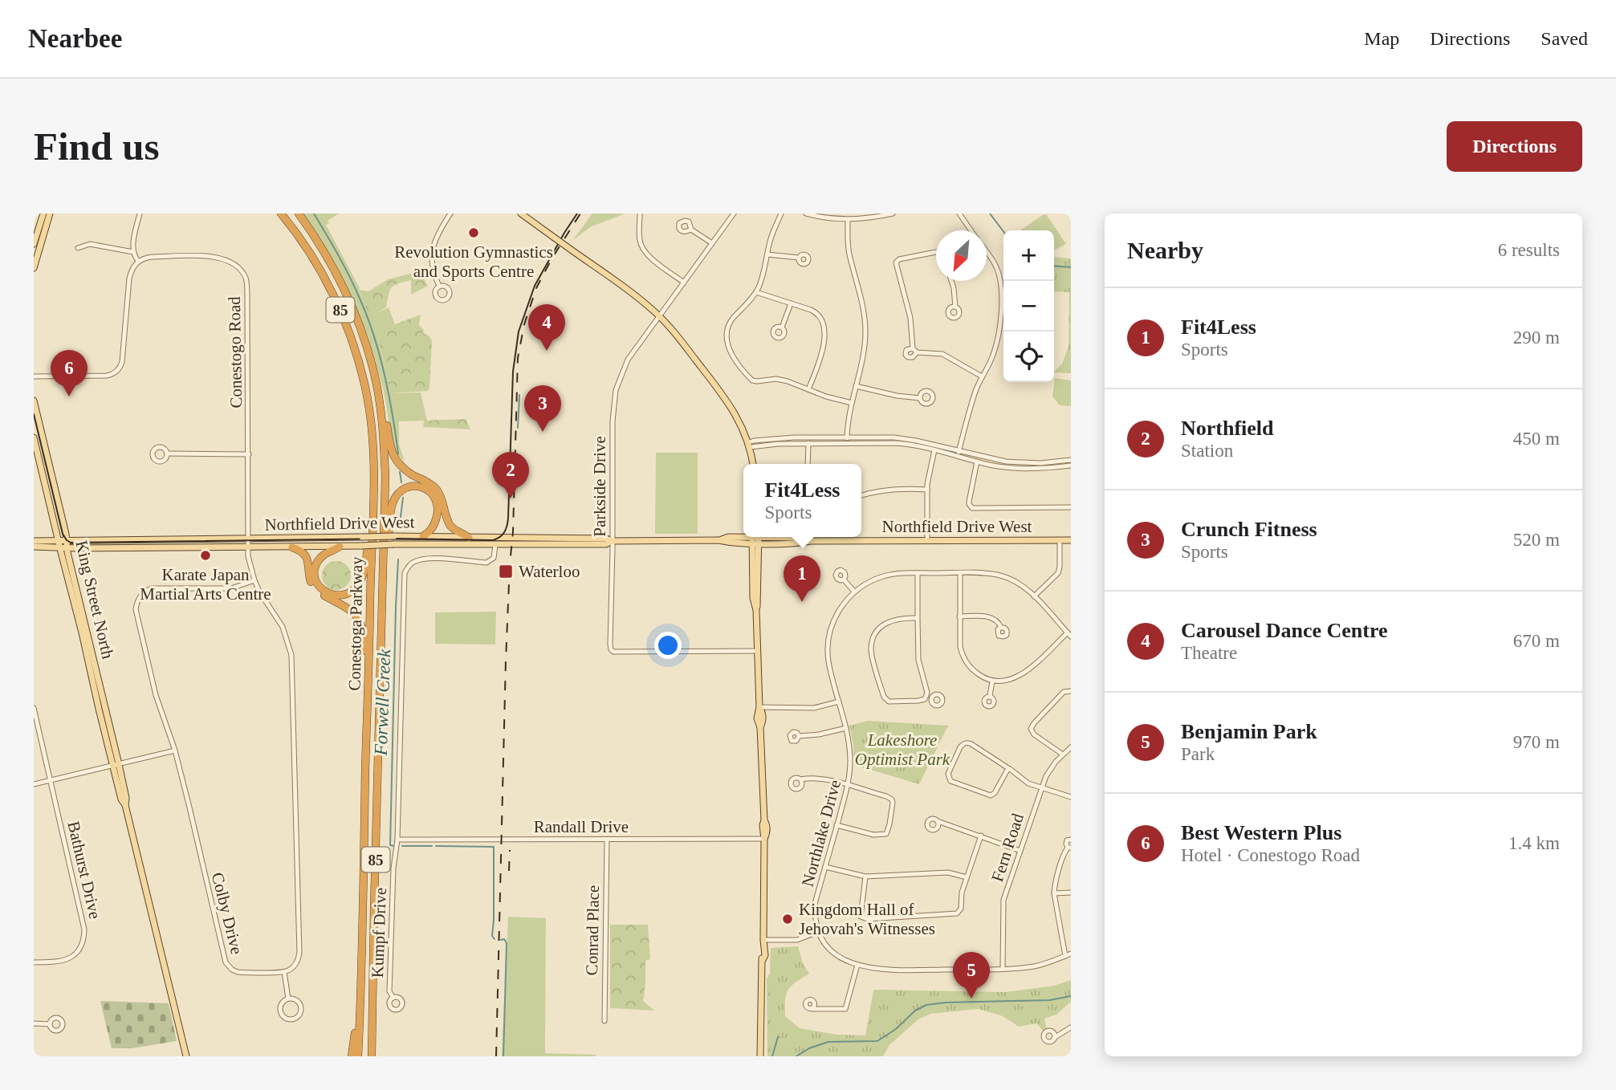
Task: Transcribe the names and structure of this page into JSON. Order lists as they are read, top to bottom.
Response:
{
  "streets": {
    "highway": ["85", "Conestoga Parkway"],
    "main road": ["Northfield Drive West", "King Street North"],
    "street": [
      "Conestogo Road",
      "Parkside Drive",
      "Randall Drive",
      "Northlake Drive",
      "Fern Road",
      "Bathurst Drive",
      "Colby Drive",
      "Conrad Place",
      "Kumpf Drive"
    ]
  },
  "crossings": [
    ["Conestogo Road", "Northfield Drive West"],
    ["Parkside Drive", "Northfield Drive West"],
    ["Northfield Drive West", "King Street North"],
    ["Northfield Drive West", "Kumpf Drive"],
    ["Randall Drive", "Conrad Place"],
    ["Randall Drive", "Kumpf Drive"]
  ],
  "water": ["Forwell Creek"],
  "parks": ["Lakeshore Optimist Park"],
  "places": {
    "other": ["Revolution Gymnastics and Sports Centre", "Karate Japan Martial Arts Centre", "Kingdom Hall of Jehovah's Witnesses"],
    "transit": ["Waterloo"]
  },
  "north": "bottom left",
  "page": {
    "header": "Nearbee",
    "nav": ["Map", "Directions", "Saved"],
    "buttons": "Directions",
    "title": "Find us",
    "heading": ["Nearby", "6 results"],
    "map_buttons": ["+", "−"],
    "list": [
      {
        "mark": "1",
        "name": "Fit4Less",
        "note": "Sports",
        "value": "290 m"
      },
      {
        "mark": "2",
        "name": "Northfield",
        "note": "Station",
        "value": "450 m"
      },
      {
        "mark": "3",
        "name": "Crunch Fitness",
        "note": "Sports",
        "value": "520 m"
      },
      {
        "mark": "4",
        "name": "Carousel Dance Centre",
        "note": "Theatre",
        "value": "670 m"
      },
      {
        "mark": "5",
        "name": "Benjamin Park",
        "note": "Park",
        "value": "970 m"
      },
      {
        "mark": "6",
        "name": "Best Western Plus",
        "note": "Hotel · Conestogo Road",
        "value": "1.4 km"
      }
    ],
    "pins": [
      "4",
      "6",
      "3",
      "2",
      "1",
      "5"
    ],
    "popup": ["Fit4Less", "Sports"]
  }
}
